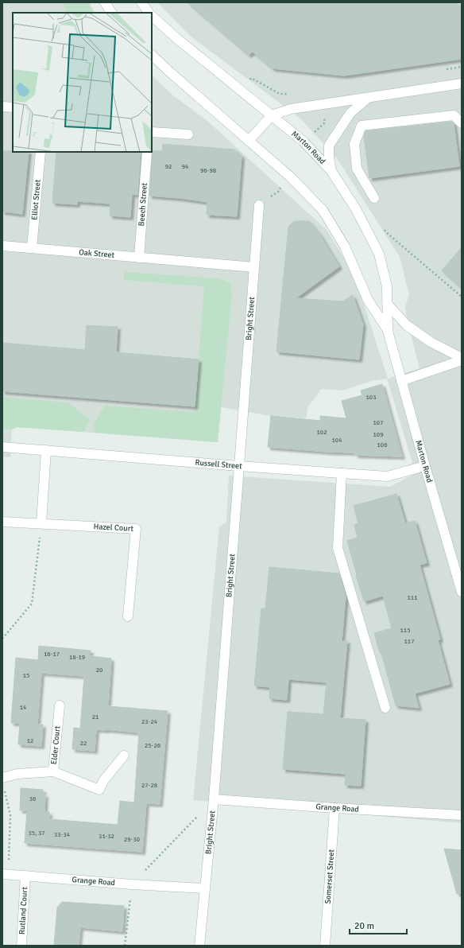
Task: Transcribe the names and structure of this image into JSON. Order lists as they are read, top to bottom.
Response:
{
  "streets": {
    "street": [
      "Marton Road",
      "Elliot Street",
      "Beech Street",
      "Oak Street",
      "Bright Street",
      "Russell Street",
      "Hazel Court",
      "Elder Court",
      "Grange Road",
      "Somerset Street",
      "Rutland Court"
    ]
  },
  "crossings": [
    ["Marton Road", "Russell Street"],
    ["Elliot Street", "Oak Street"],
    ["Beech Street", "Oak Street"],
    ["Oak Street", "Bright Street"],
    ["Bright Street", "Russell Street"],
    ["Bright Street", "Grange Road"],
    ["Grange Road", "Somerset Street"],
    ["Grange Road", "Rutland Court"]
  ],
  "house_numbers": [
    "92",
    "94",
    "96-98",
    "103",
    "107",
    "102",
    "109",
    "104",
    "106",
    "111",
    "115",
    "117",
    "16-17",
    "18-19",
    "20",
    "15",
    "14",
    "21",
    "23-24",
    "12",
    "22",
    "25-26",
    "27-28",
    "36",
    "35, 37",
    "33-34",
    "31-32",
    "29-30"
  ],
  "scale_bar": "20 m"
}
